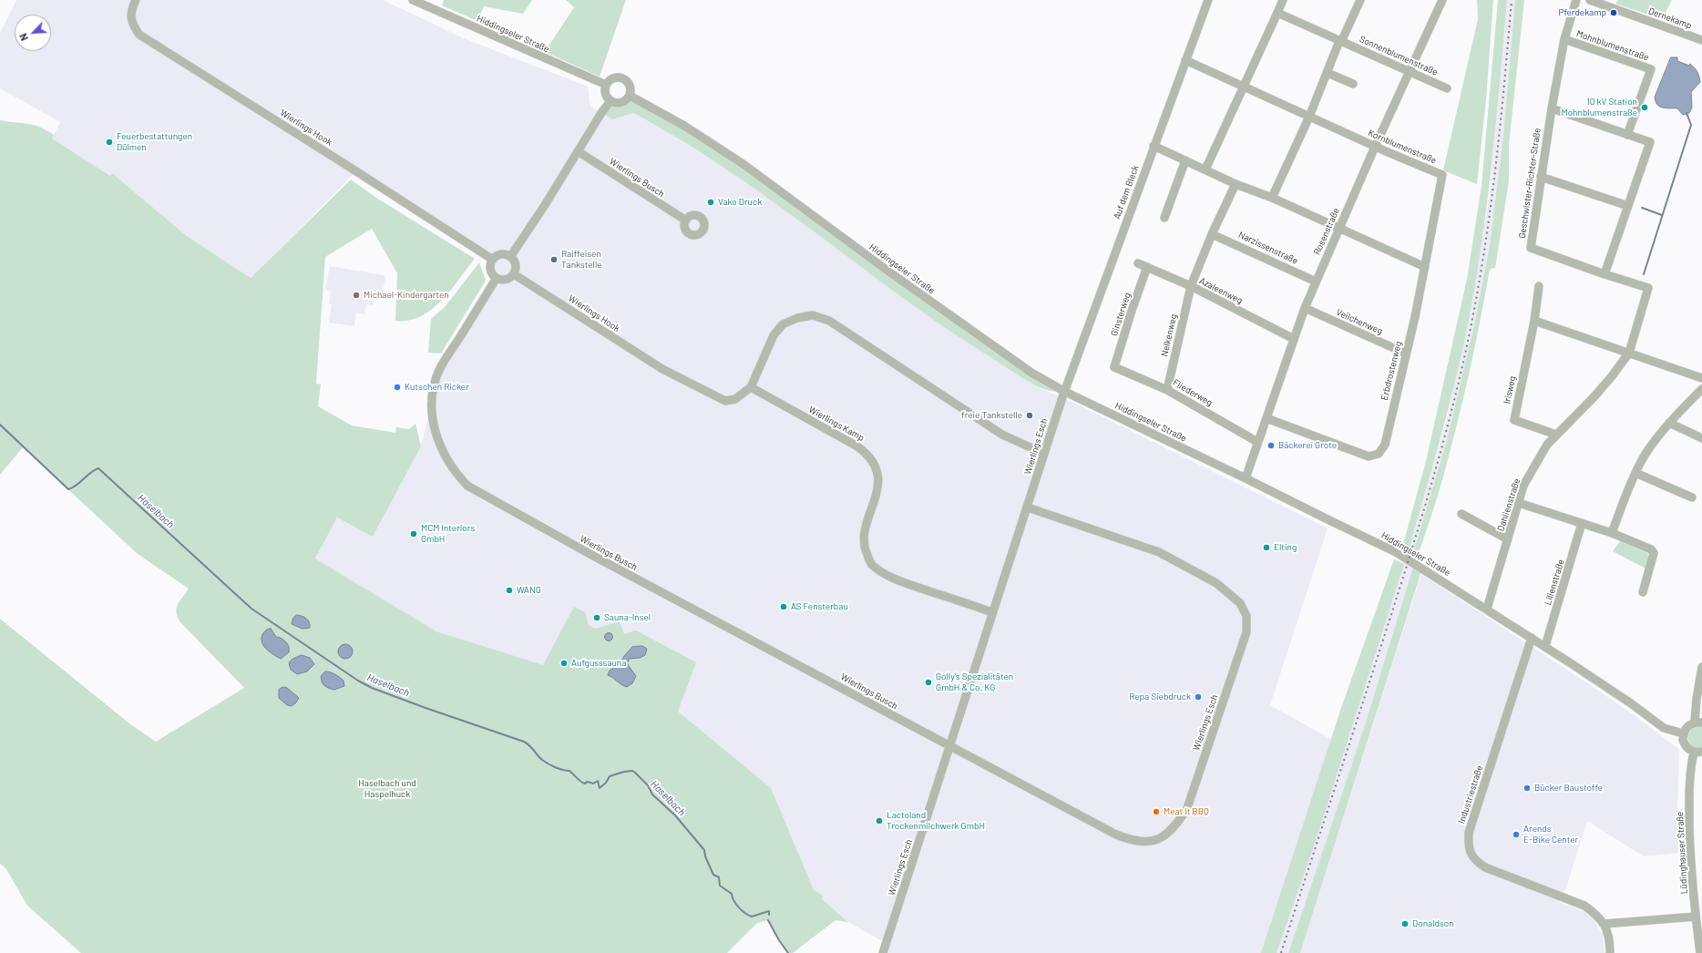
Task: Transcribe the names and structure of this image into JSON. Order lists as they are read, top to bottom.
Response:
{
  "streets": {
    "street": [
      "Dernekamp",
      "Hiddingseler Straße",
      "Mohnblumenstraße",
      "Sonnenblumenstraße",
      "Wierlings Hook",
      "Kornblumenstraße",
      "Wierlings Busch",
      "Geschwister-Richter-Straße",
      "Auf dem Bleck",
      "Rosenstraße",
      "Narzissenstraße",
      "Azaleenweg",
      "Ginsterweg",
      "Veilchenweg",
      "Nelkenweg",
      "Erbdrostenweg",
      "Irisweg",
      "Fliederweg",
      "Wierlings Kamp",
      "Wierlings Esch",
      "Dahlienstraße",
      "Lilienstraße",
      "Industriestraße",
      "Lüdinghauser Straße"
    ]
  },
  "crossings": [
    ["Hiddingseler Straße", "Auf dem Bleck"],
    ["Hiddingseler Straße", "Rosenstraße"],
    ["Hiddingseler Straße", "Wierlings Esch"],
    ["Hiddingseler Straße", "Dahlienstraße"],
    ["Hiddingseler Straße", "Lilienstraße"],
    ["Hiddingseler Straße", "Industriestraße"],
    ["Mohnblumenstraße", "Geschwister-Richter-Straße"],
    ["Sonnenblumenstraße", "Rosenstraße"],
    ["Wierlings Hook", "Wierlings Busch"],
    ["Wierlings Hook", "Wierlings Kamp"],
    ["Kornblumenstraße", "Auf dem Bleck"],
    ["Kornblumenstraße", "Rosenstraße"],
    ["Kornblumenstraße", "Erbdrostenweg"],
    ["Wierlings Busch", "Wierlings Esch"],
    ["Geschwister-Richter-Straße", "Dahlienstraße"],
    ["Auf dem Bleck", "Wierlings Esch"],
    ["Rosenstraße", "Narzissenstraße"],
    ["Rosenstraße", "Azaleenweg"],
    ["Rosenstraße", "Veilchenweg"],
    ["Rosenstraße", "Erbdrostenweg"],
    ["Rosenstraße", "Fliederweg"],
    ["Azaleenweg", "Ginsterweg"],
    ["Azaleenweg", "Nelkenweg"],
    ["Ginsterweg", "Fliederweg"],
    ["Veilchenweg", "Erbdrostenweg"],
    ["Nelkenweg", "Fliederweg"],
    ["Irisweg", "Dahlienstraße"],
    ["Wierlings Kamp", "Wierlings Esch"]
  ],
  "water": ["Haselbach"],
  "parks": ["Haselbach und Haspelhuck"],
  "places": [
    "Pferdekamp",
    "10 kV Station Mohnblumenstraße",
    "Feuerbestattungen Dülmen",
    "Vako Druck",
    "Raiffeisen Tankstelle",
    "Michael-Kindergarten",
    "Kutschen Ricker",
    "freie Tankstelle",
    "Bäckerei Grote",
    "MCM Interiors GmbH",
    "Elting",
    "WANG",
    "AS Fensterbau",
    "Sauna-Insel",
    "Aufgusssauna",
    "Golly's Spezialitäten GmbH & Co. KG",
    "Repa Siebdruck",
    "Bücker Baustoffe",
    "Meat It BBQ",
    "Lactoland Trockenmilchwerk GmbH",
    "Arends E-Bike Center",
    "Donaldson"
  ],
  "north": "bottom left"
}
